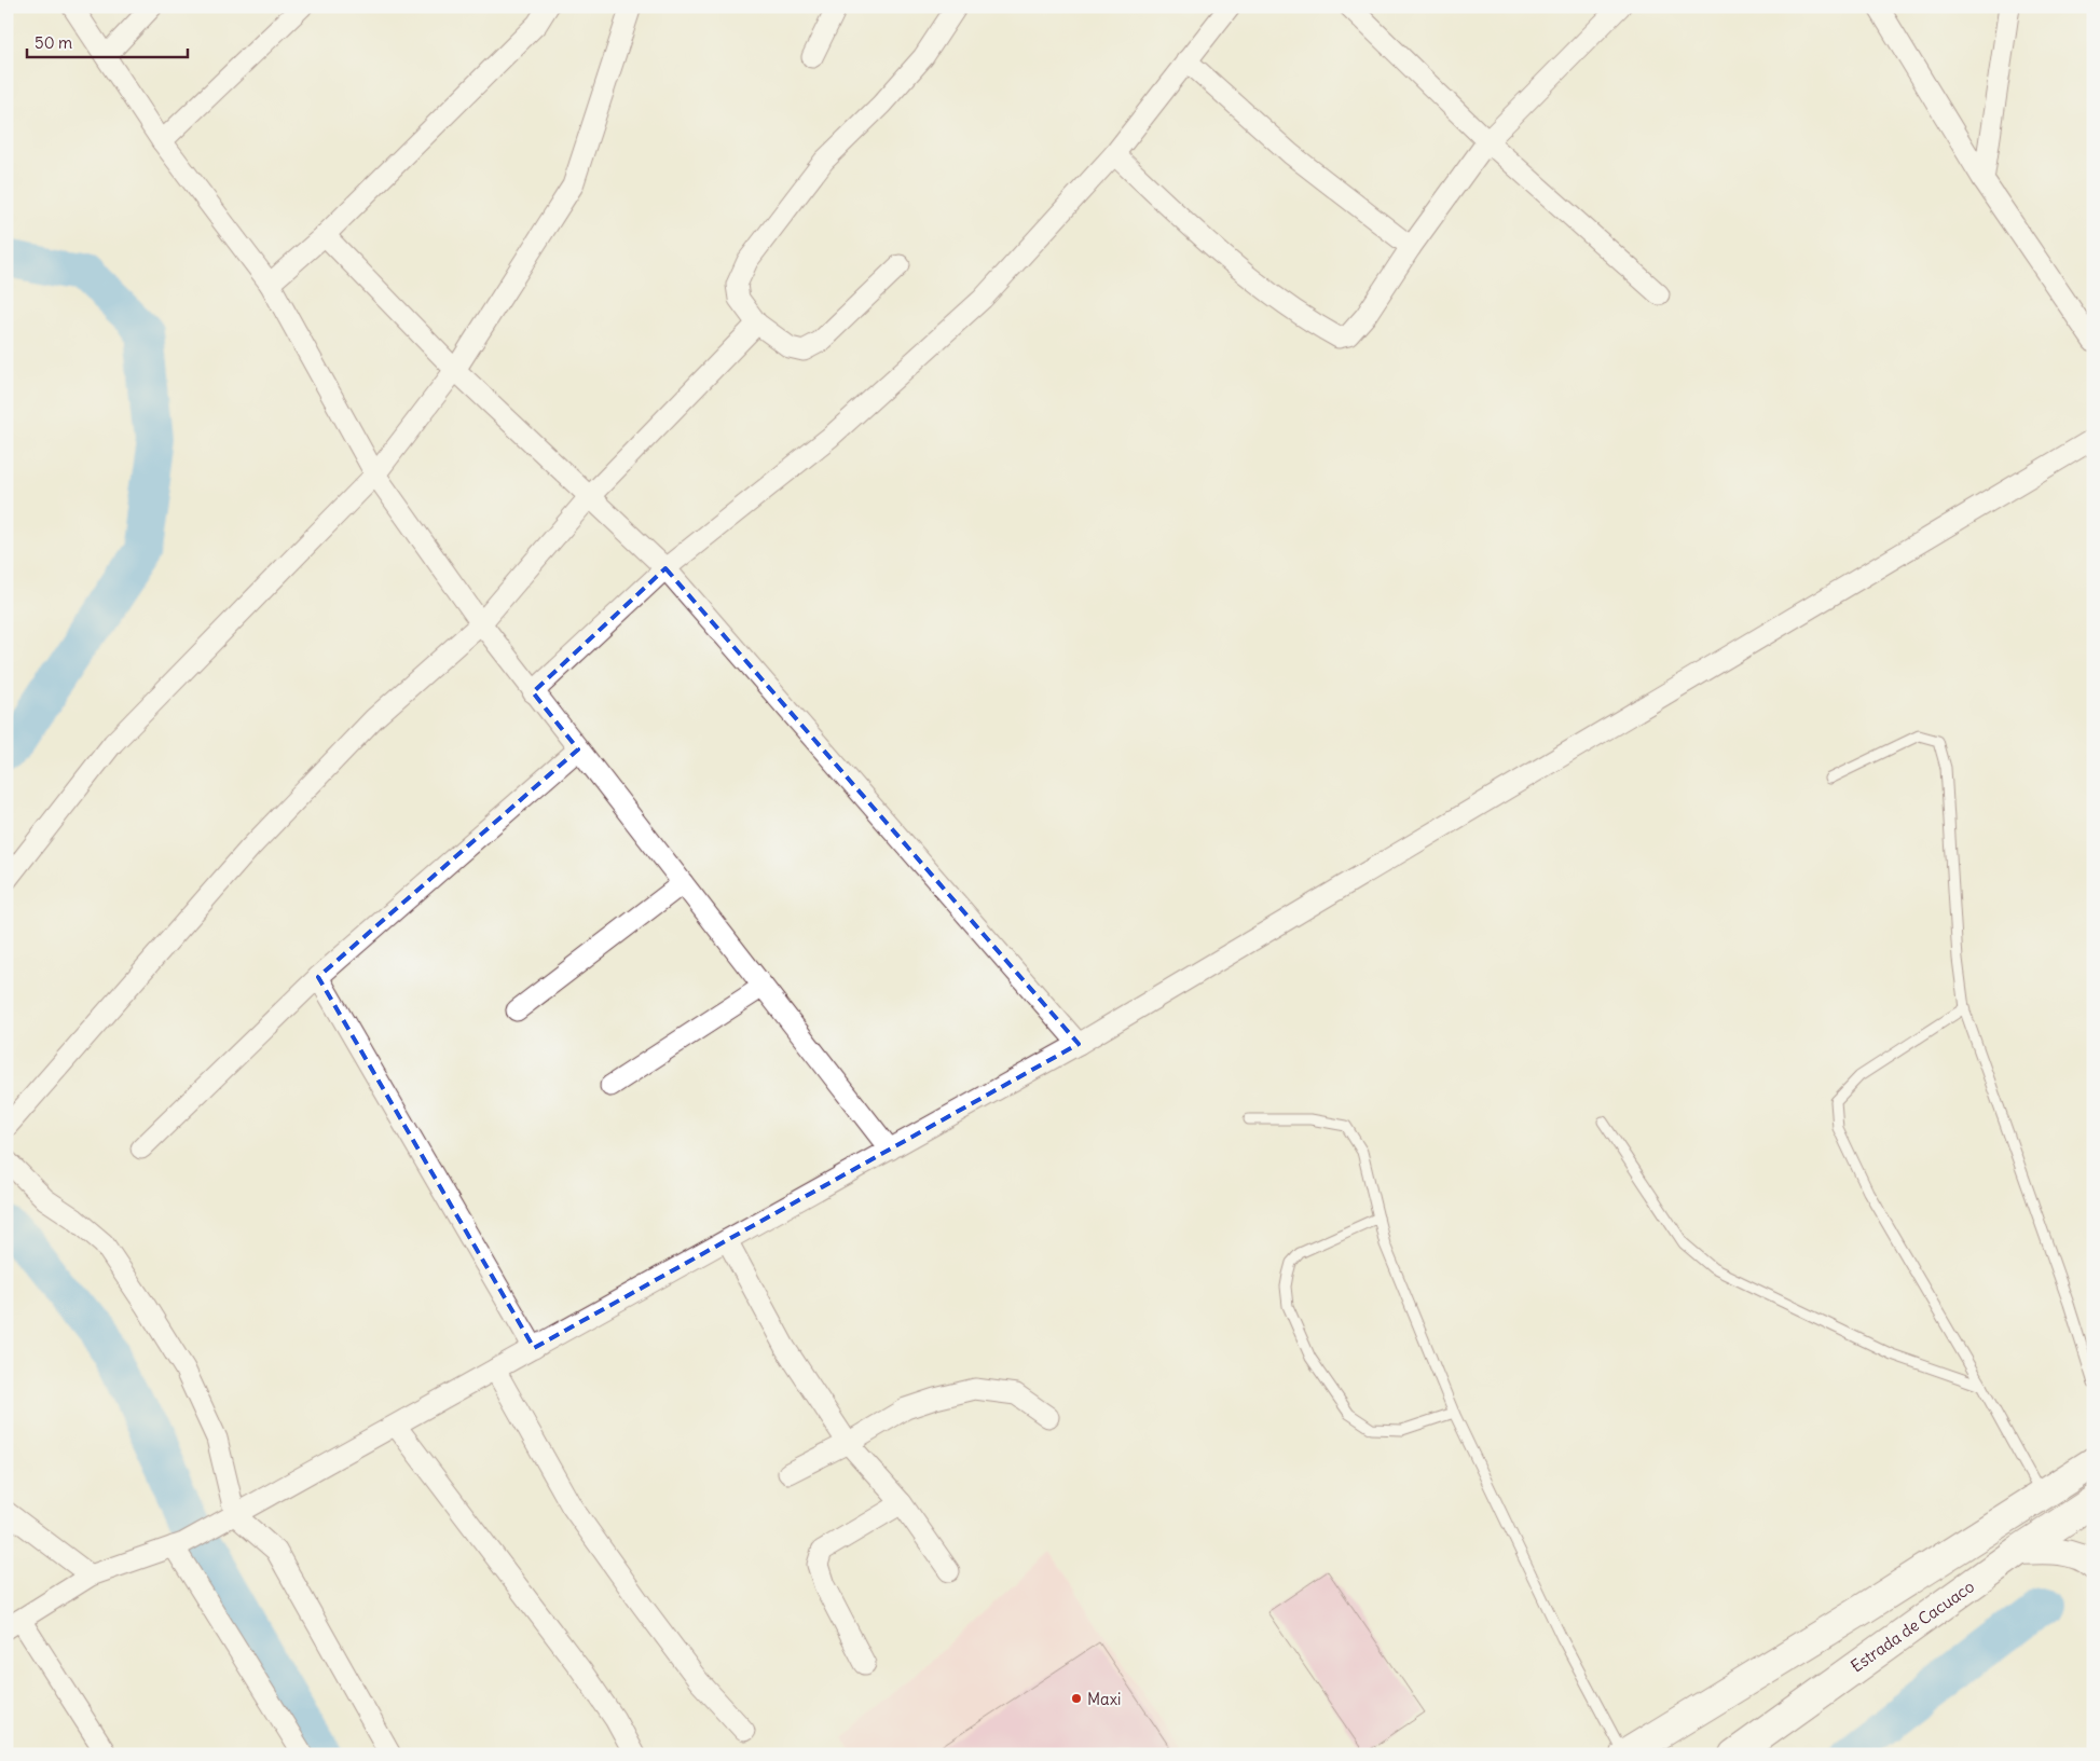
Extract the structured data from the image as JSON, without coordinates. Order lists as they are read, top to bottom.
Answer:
{
  "streets": {
    "highway": ["Estrada de Cacuaco"]
  },
  "places": ["Maxi"],
  "scale_bar": "50 m"
}
